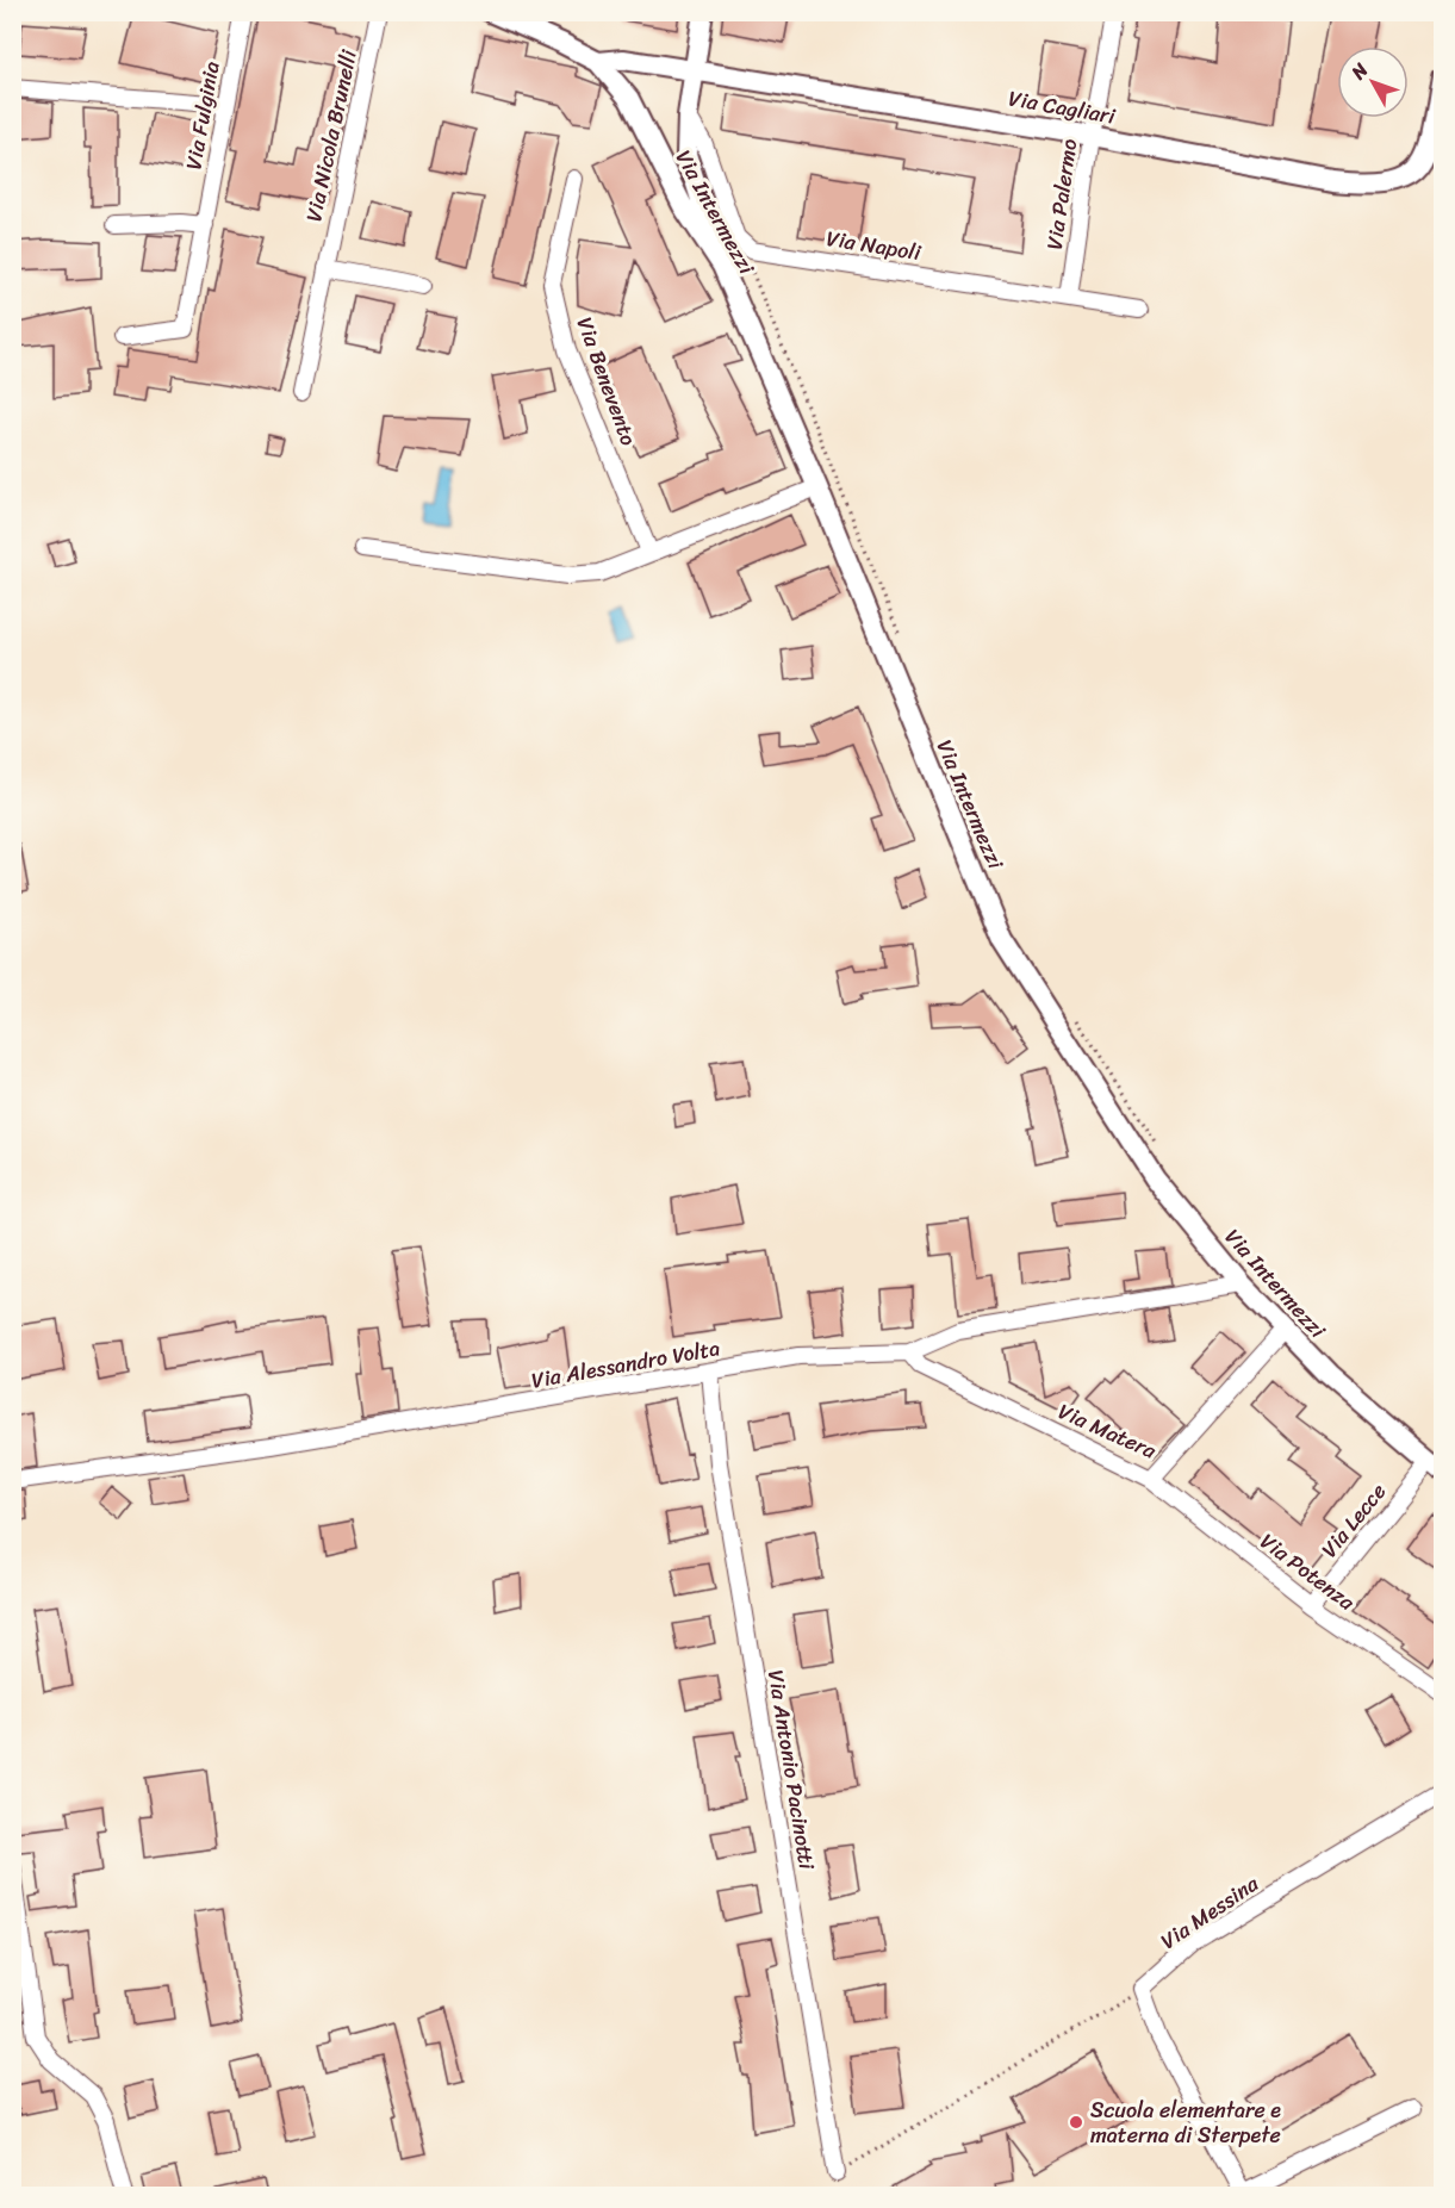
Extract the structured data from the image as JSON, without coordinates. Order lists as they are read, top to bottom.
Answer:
{
  "streets": {
    "street": [
      "Via Cagliari",
      "Via Fulginia",
      "Via Nicola Brunelli",
      "Via Palermo",
      "Via Intermezzi",
      "Via Napoli",
      "Via Benevento",
      "Via Alessandro Volta",
      "Via Matera",
      "Via Lecce",
      "Via Potenza",
      "Via Antonio Pacinotti",
      "Via Messina"
    ]
  },
  "crossings": [
    ["Via Cagliari", "Via Palermo"],
    ["Via Cagliari", "Via Intermezzi"],
    ["Via Palermo", "Via Napoli"],
    ["Via Intermezzi", "Via Alessandro Volta"],
    ["Via Intermezzi", "Via Matera"],
    ["Via Intermezzi", "Via Lecce"],
    ["Via Alessandro Volta", "Via Matera"],
    ["Via Alessandro Volta", "Via Antonio Pacinotti"],
    ["Via Matera", "Via Potenza"],
    ["Via Lecce", "Via Potenza"]
  ],
  "places": ["Scuola elementare e materna di Sterpete"],
  "north": "top left"
}
